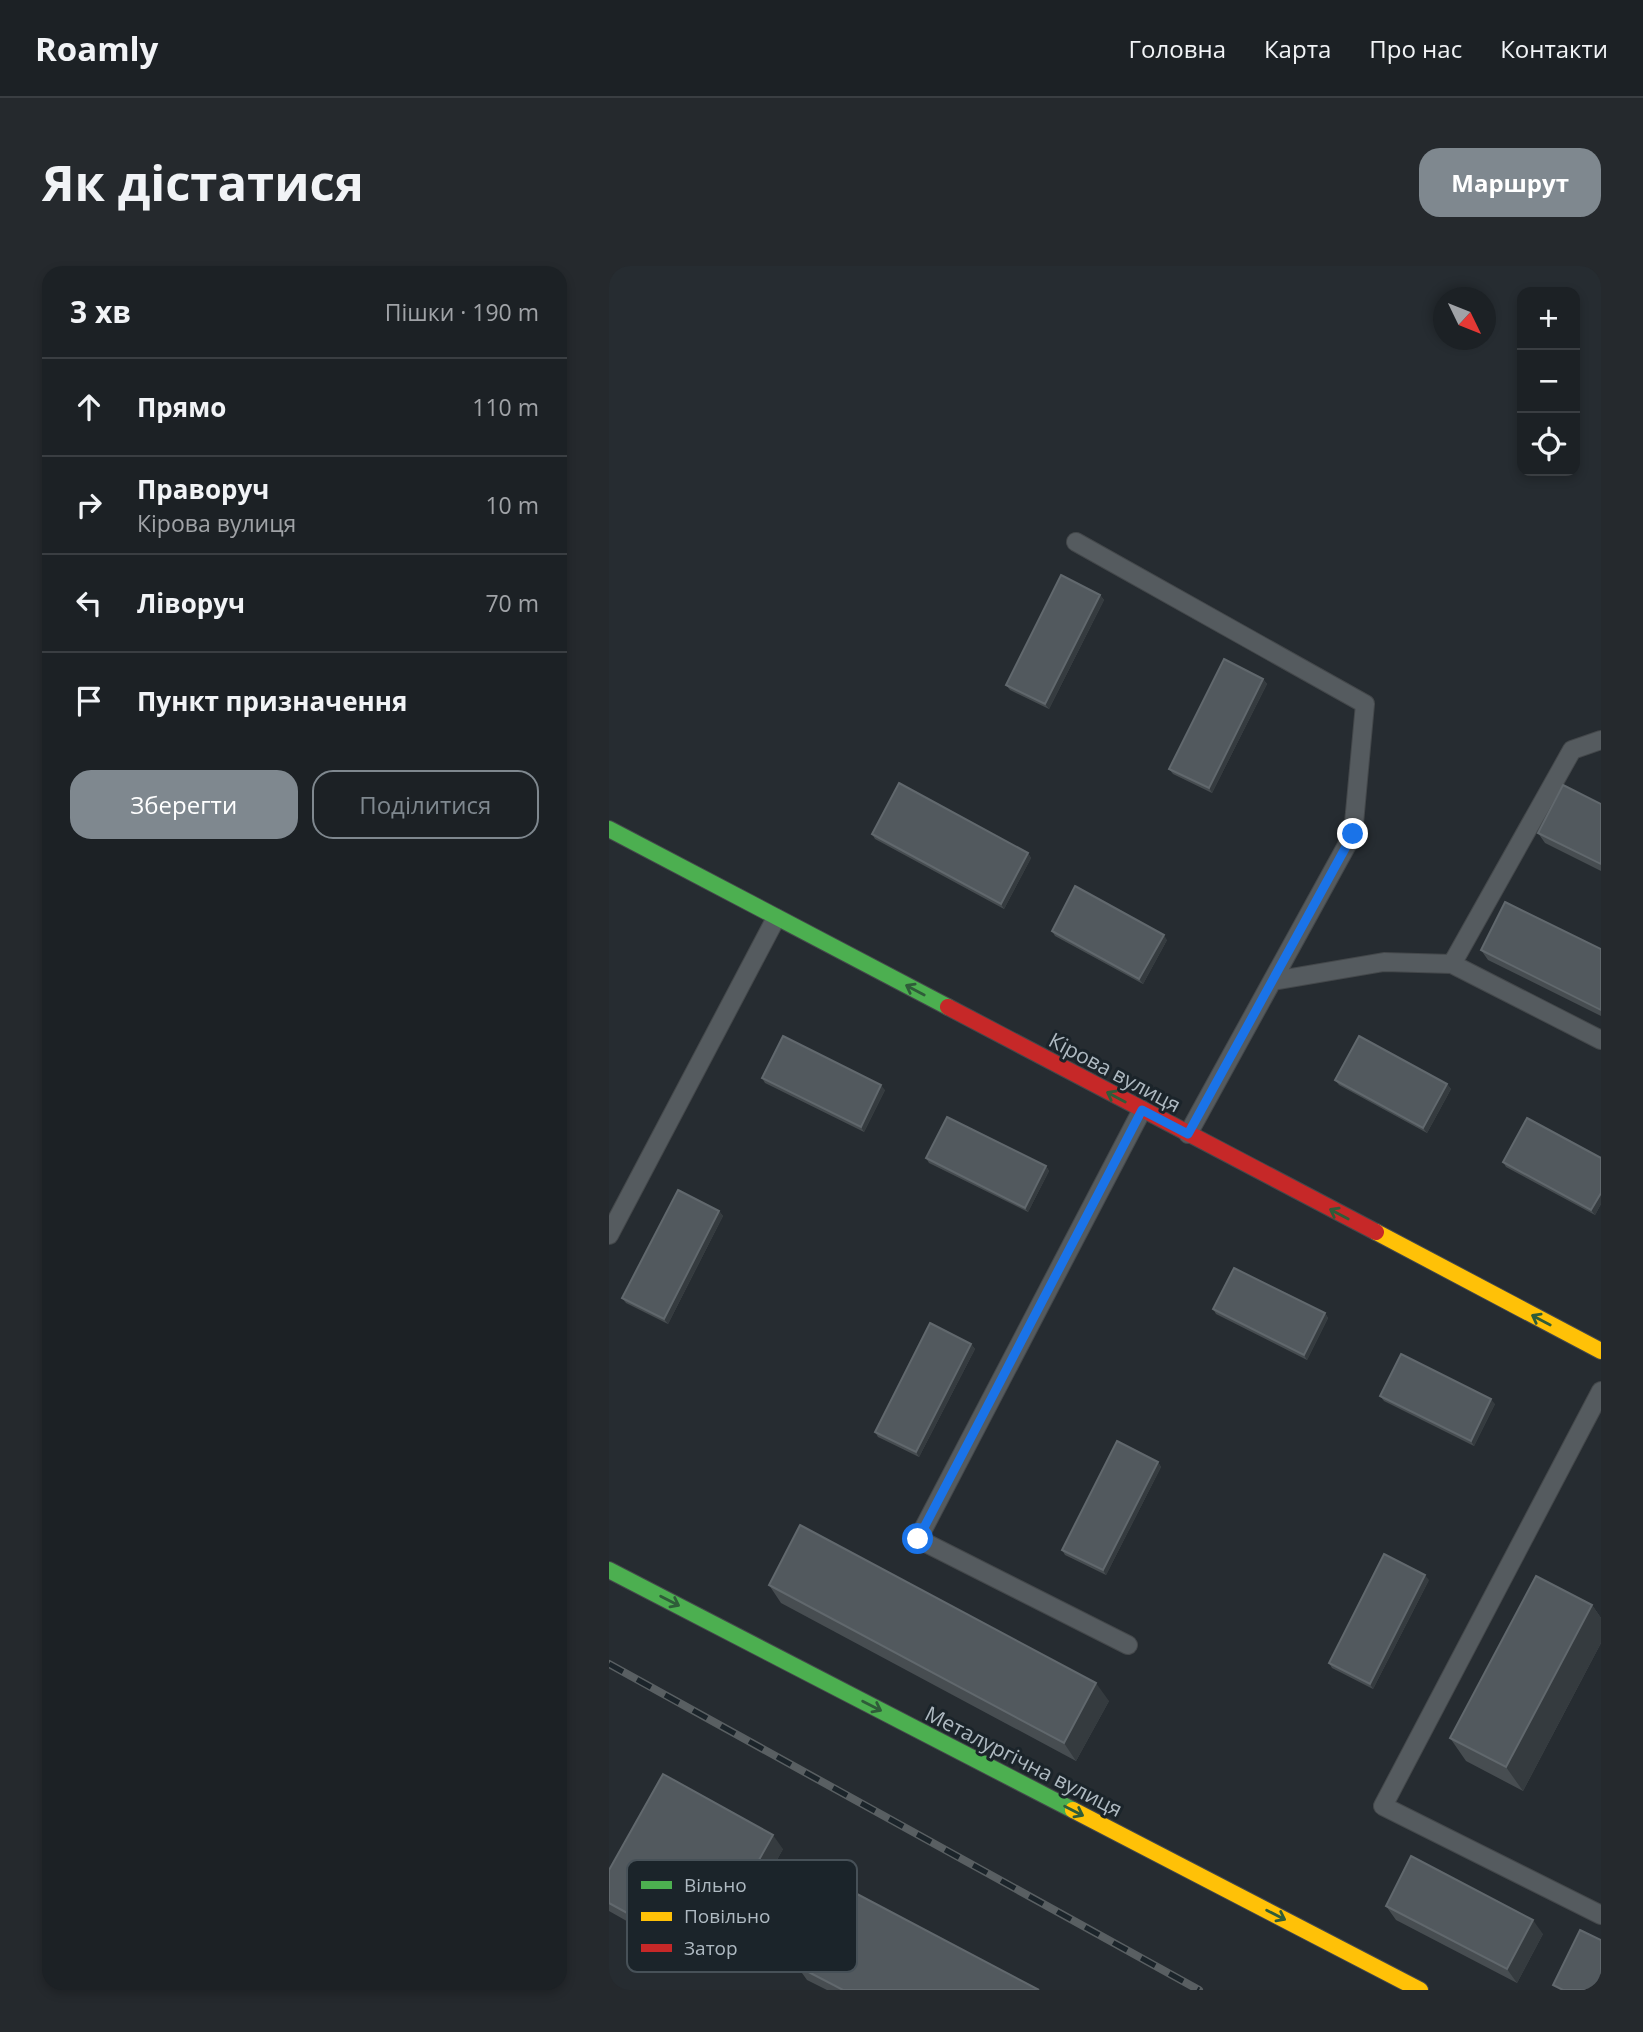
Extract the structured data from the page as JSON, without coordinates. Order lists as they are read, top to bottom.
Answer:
{
  "streets": {
    "street": ["Кірова вулиця", "Металургічна вулиця"]
  },
  "one_way": ["Кірова вулиця", "Металургічна вулиця"],
  "legend": ["Вільно", "Повільно", "Затор"],
  "north": "bottom right",
  "page": {
    "header": "Roamly",
    "nav": [
      "Головна",
      "Карта",
      "Про нас",
      "Контакти"
    ],
    "buttons": [
      "Маршрут",
      ["Зберегти", "Поділитися"]
    ],
    "title": "Як дістатися",
    "heading": ["3 хв", "Пішки · 190 m"],
    "map_buttons": ["+", "−"],
    "list": [
      ["Прямо", "110 m"],
      ["Праворуч", "Кірова вулиця", "10 m"],
      ["Ліворуч", "70 m"],
      "Пункт призначення"
    ]
  }
}
